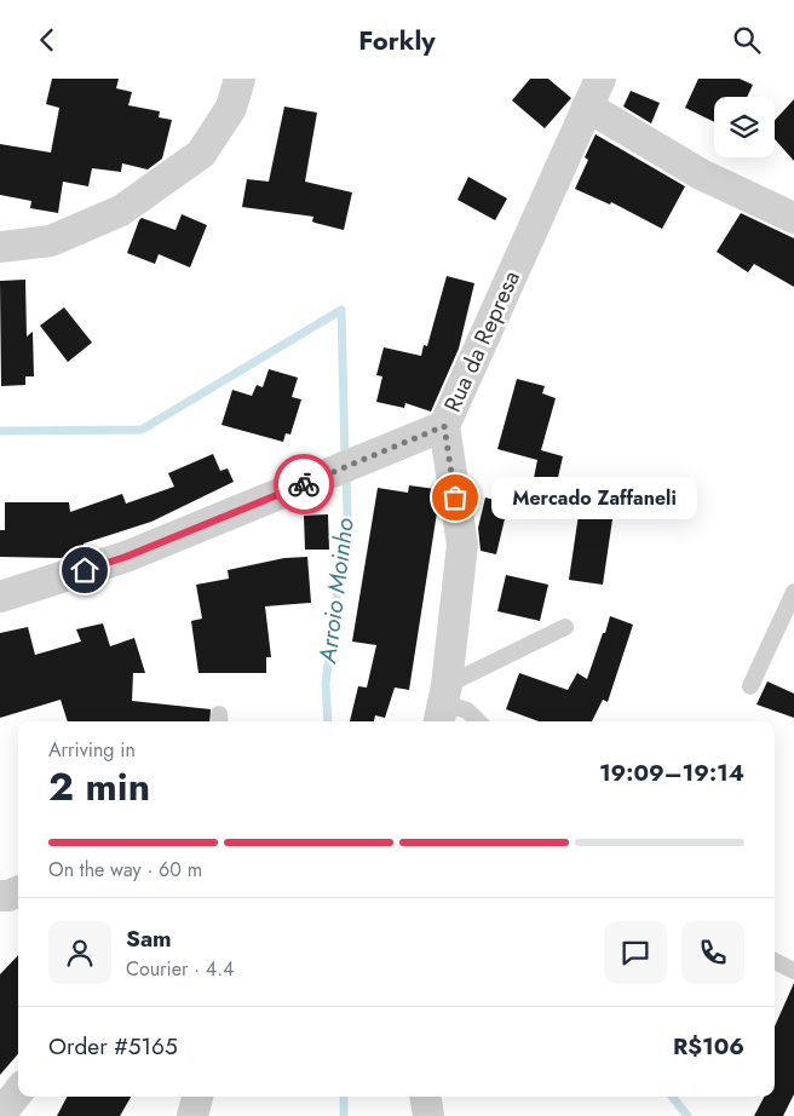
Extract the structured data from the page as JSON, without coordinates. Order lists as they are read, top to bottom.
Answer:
{
  "streets": {
    "street": ["Rua da Represa"]
  },
  "water": ["Arroio Moinho"],
  "places": ["Mercado Zaffaneli"],
  "page": {
    "header": "Forkly",
    "bubble": "Mercado Zaffaneli",
    "heading": ["2 min", "Arriving in", "19:09–19:14"],
    "panel": [
      "Sam",
      "Courier · 4.4",
      "Order #5165",
      "R$106"
    ],
    "bar": "On the way · 60 m"
  }
}
